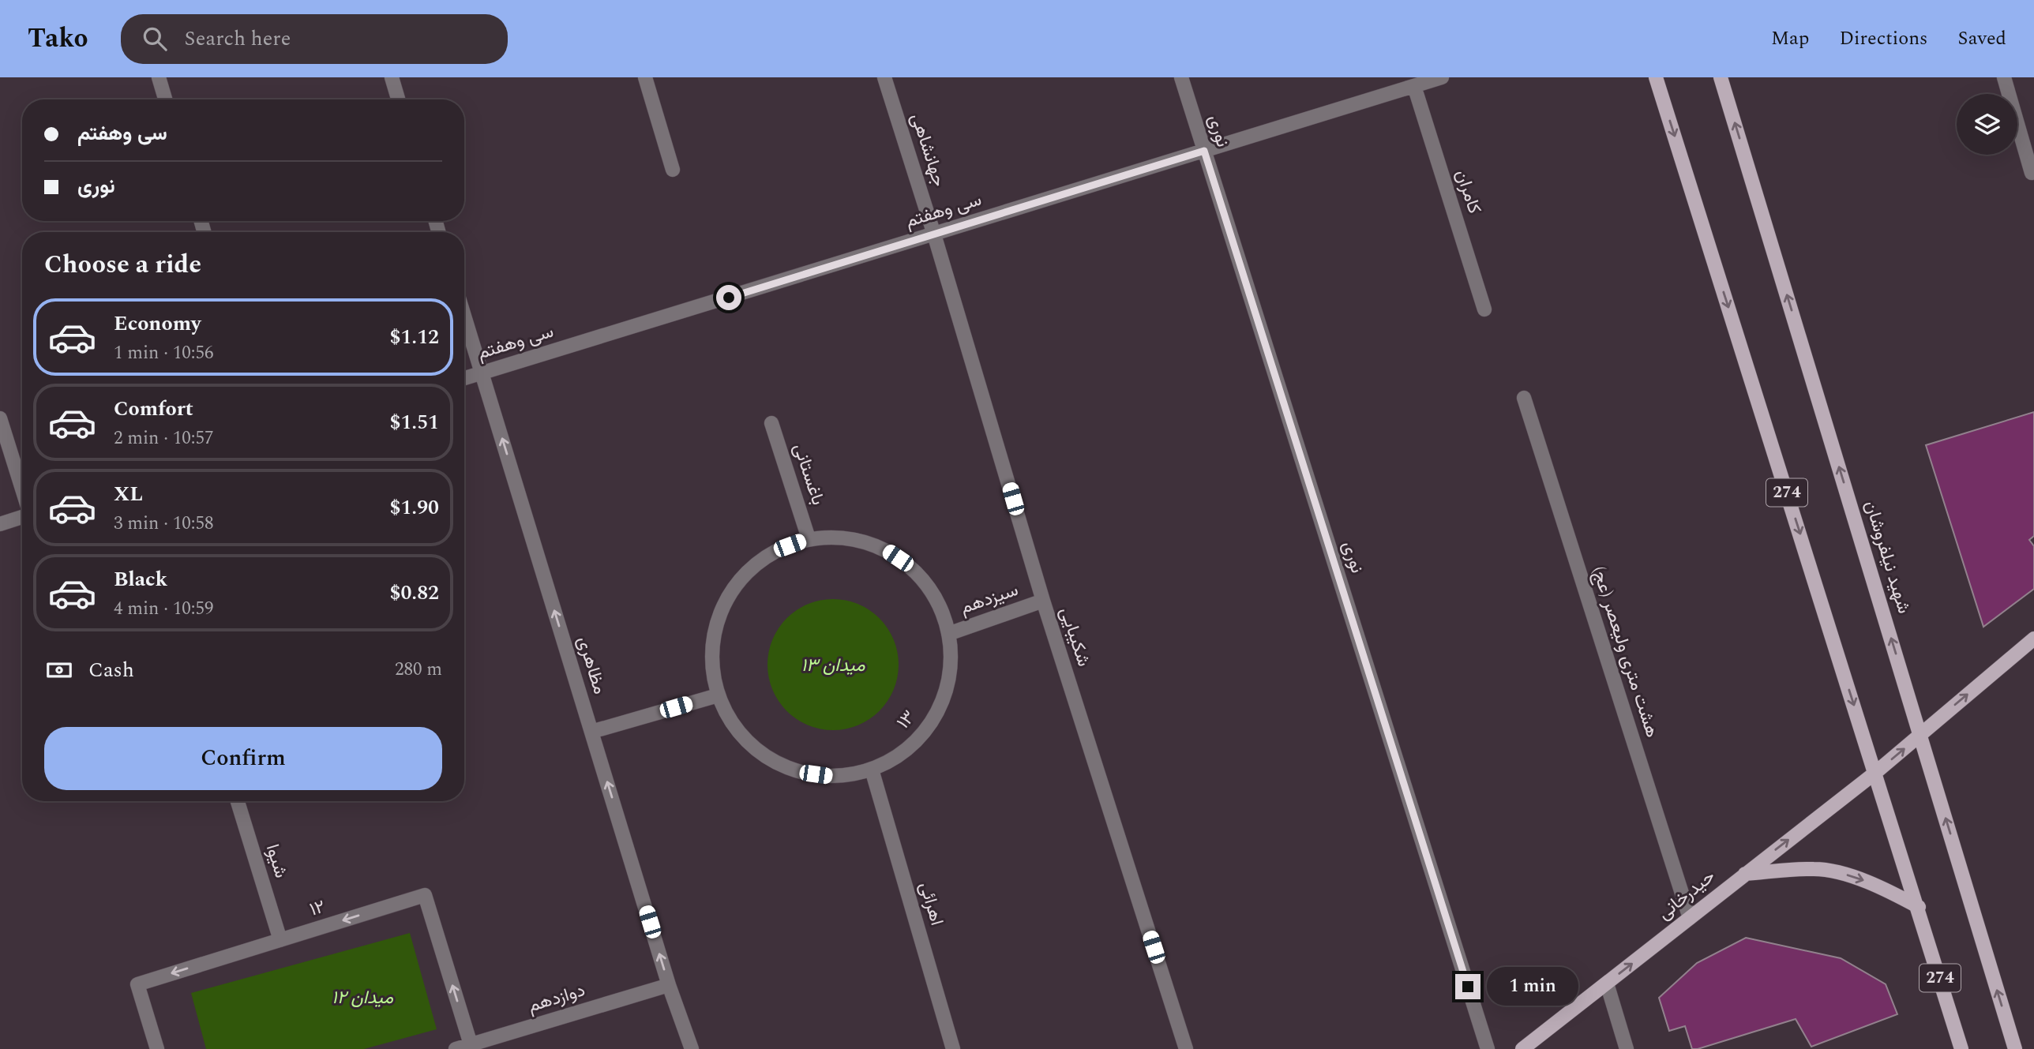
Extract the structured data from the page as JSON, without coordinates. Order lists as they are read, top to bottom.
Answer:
{
  "streets": {
    "main road": ["274", "شهید نیلفروشان", "حیدرخانی"],
    "street": [
      "نوری",
      "جهانشاهی",
      "کامران",
      "سی وهفتم",
      "باغستانی",
      "سیزدهم",
      "شکیبایی",
      "هشت متری ولیعصر (عج)",
      "مظاهری",
      "۱۳",
      "شیوا",
      "اهرائی",
      "۱۲",
      "دوازدهم"
    ]
  },
  "crossings": [
    ["نوری", "سی وهفتم"],
    ["جهانشاهی", "سی وهفتم"],
    ["جهانشاهی", "شکیبایی"],
    ["کامران", "سی وهفتم"],
    ["سی وهفتم", "شکیبایی"],
    ["سی وهفتم", "مظاهری"],
    ["باغستانی", "۱۳"],
    ["274", "حیدرخانی"],
    ["شهید نیلفروشان", "حیدرخانی"],
    ["سیزدهم", "شکیبایی"],
    ["سیزدهم", "۱۳"],
    ["هشت متری ولیعصر (عج)", "حیدرخانی"],
    ["مظاهری", "دوازدهم"],
    ["۱۳", "اهرائی"],
    ["شیوا", "۱۲"],
    ["۱۲", "دوازدهم"]
  ],
  "one_way": ["مظاهری", "حیدرخانی"],
  "parks": ["میدان ۱۳", "میدان ۱۲"],
  "page": {
    "header": "Tako",
    "search": "Search here",
    "nav": ["Map", "Directions", "Saved"],
    "banner": ["سی وهفتم", "نوری"],
    "heading": "Choose a ride",
    "list": [
      {
        "name": "Economy",
        "note": "1 min · 10:56",
        "value": "$1.12"
      },
      {
        "name": "Comfort",
        "note": "2 min · 10:57",
        "value": "$1.51"
      },
      {
        "name": "XL",
        "note": "3 min · 10:58",
        "value": "$1.90"
      },
      {
        "name": "Black",
        "note": "4 min · 10:59",
        "value": "$0.82"
      }
    ],
    "pay": ["Cash", "280 m"],
    "buttons": "Confirm",
    "bubble": "1 min"
  }
}
